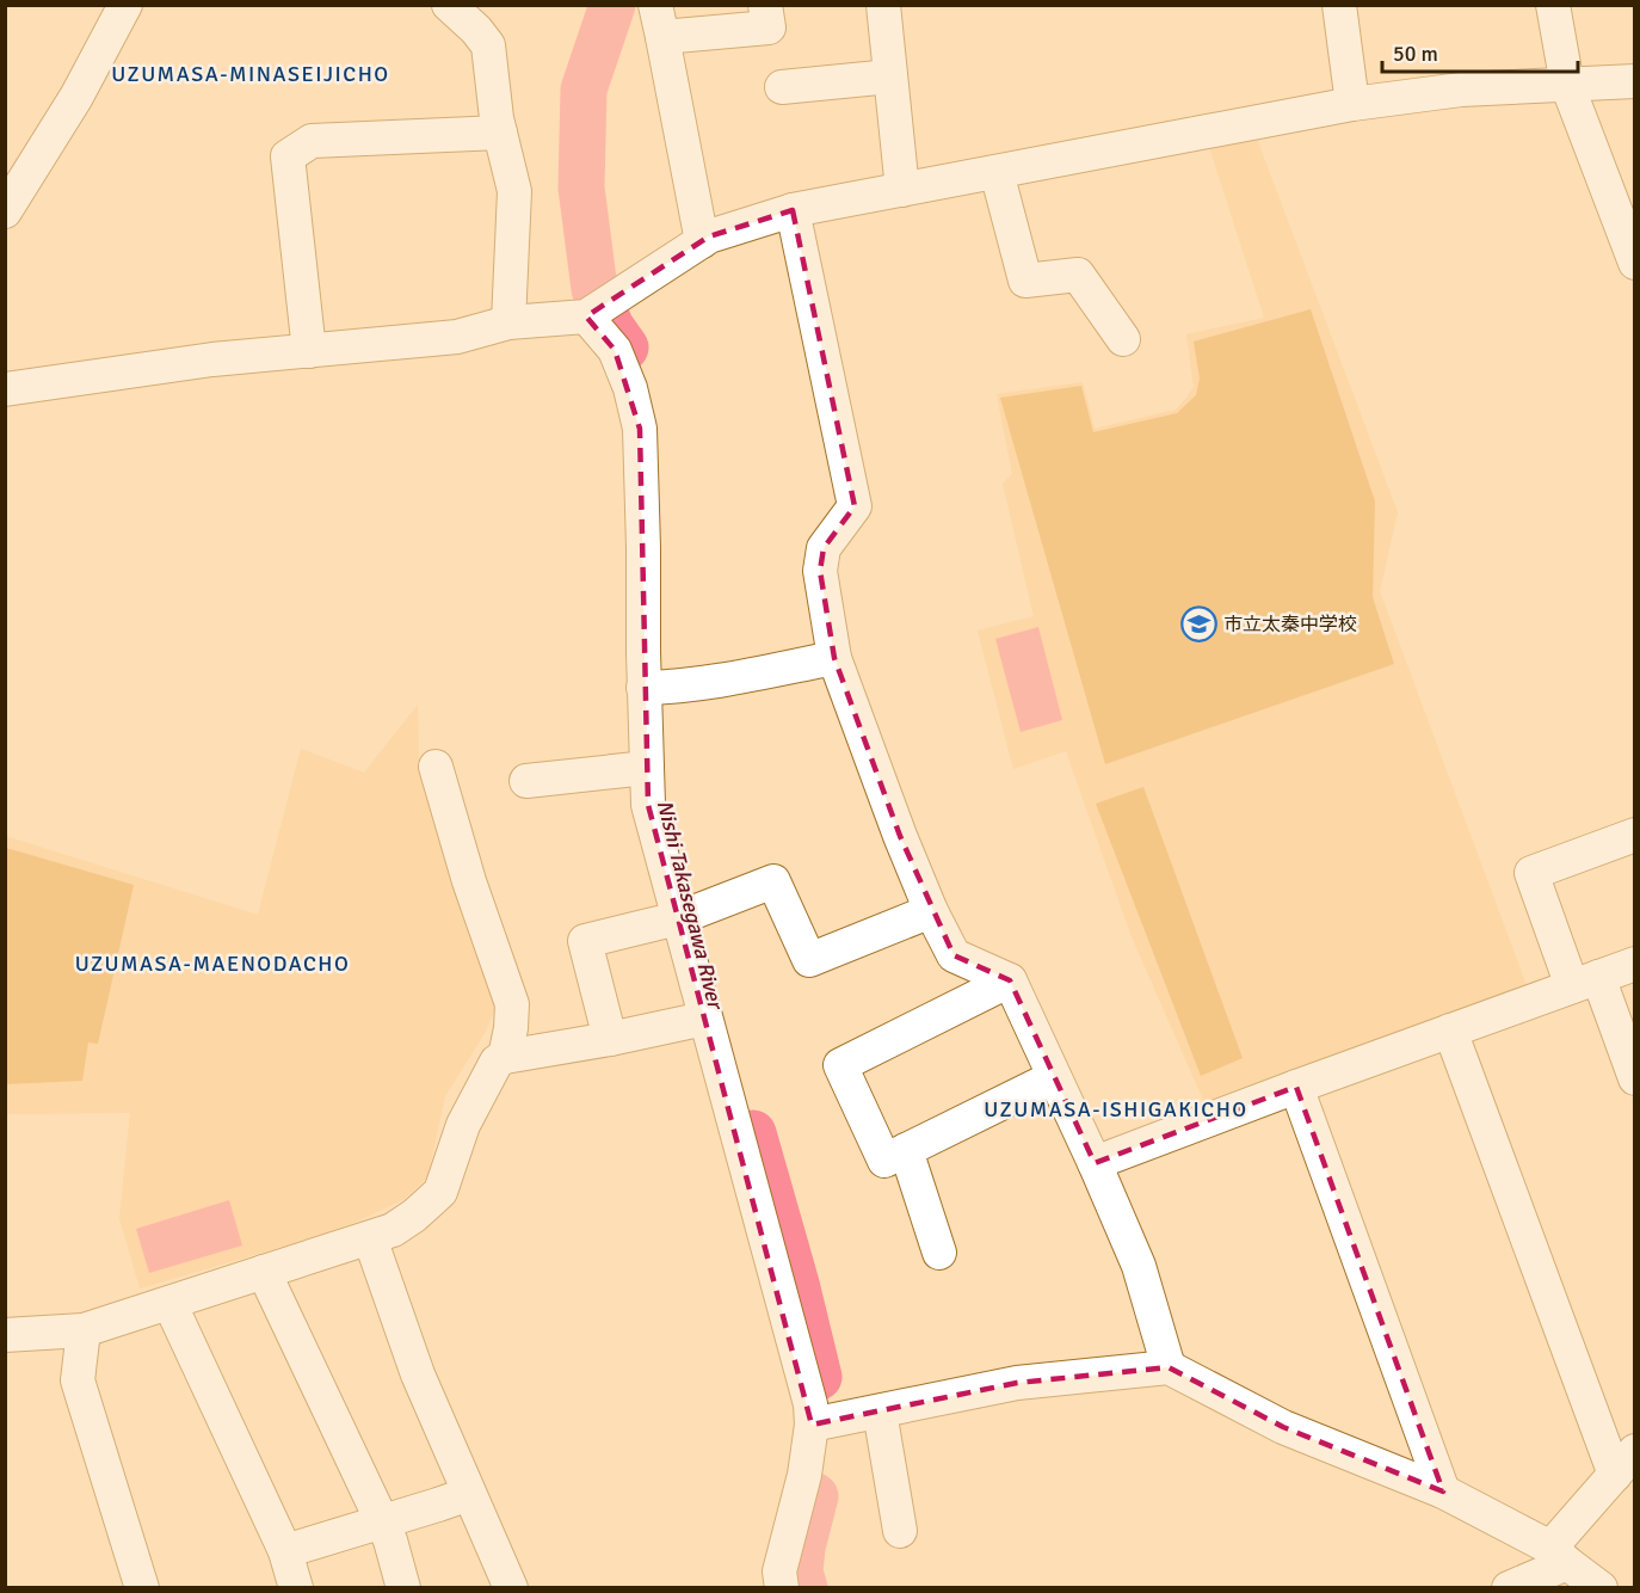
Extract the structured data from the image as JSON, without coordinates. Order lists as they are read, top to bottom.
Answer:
{
  "districts": ["UZUMASA-MINASEIJICHO", "UZUMASA-MAENODACHO", "UZUMASA-ISHIGAKICHO"],
  "water": ["Nishi Takasegawa River"],
  "places": {
    "school or university": ["市立太秦中学校"]
  },
  "scale_bar": "50 m"
}
